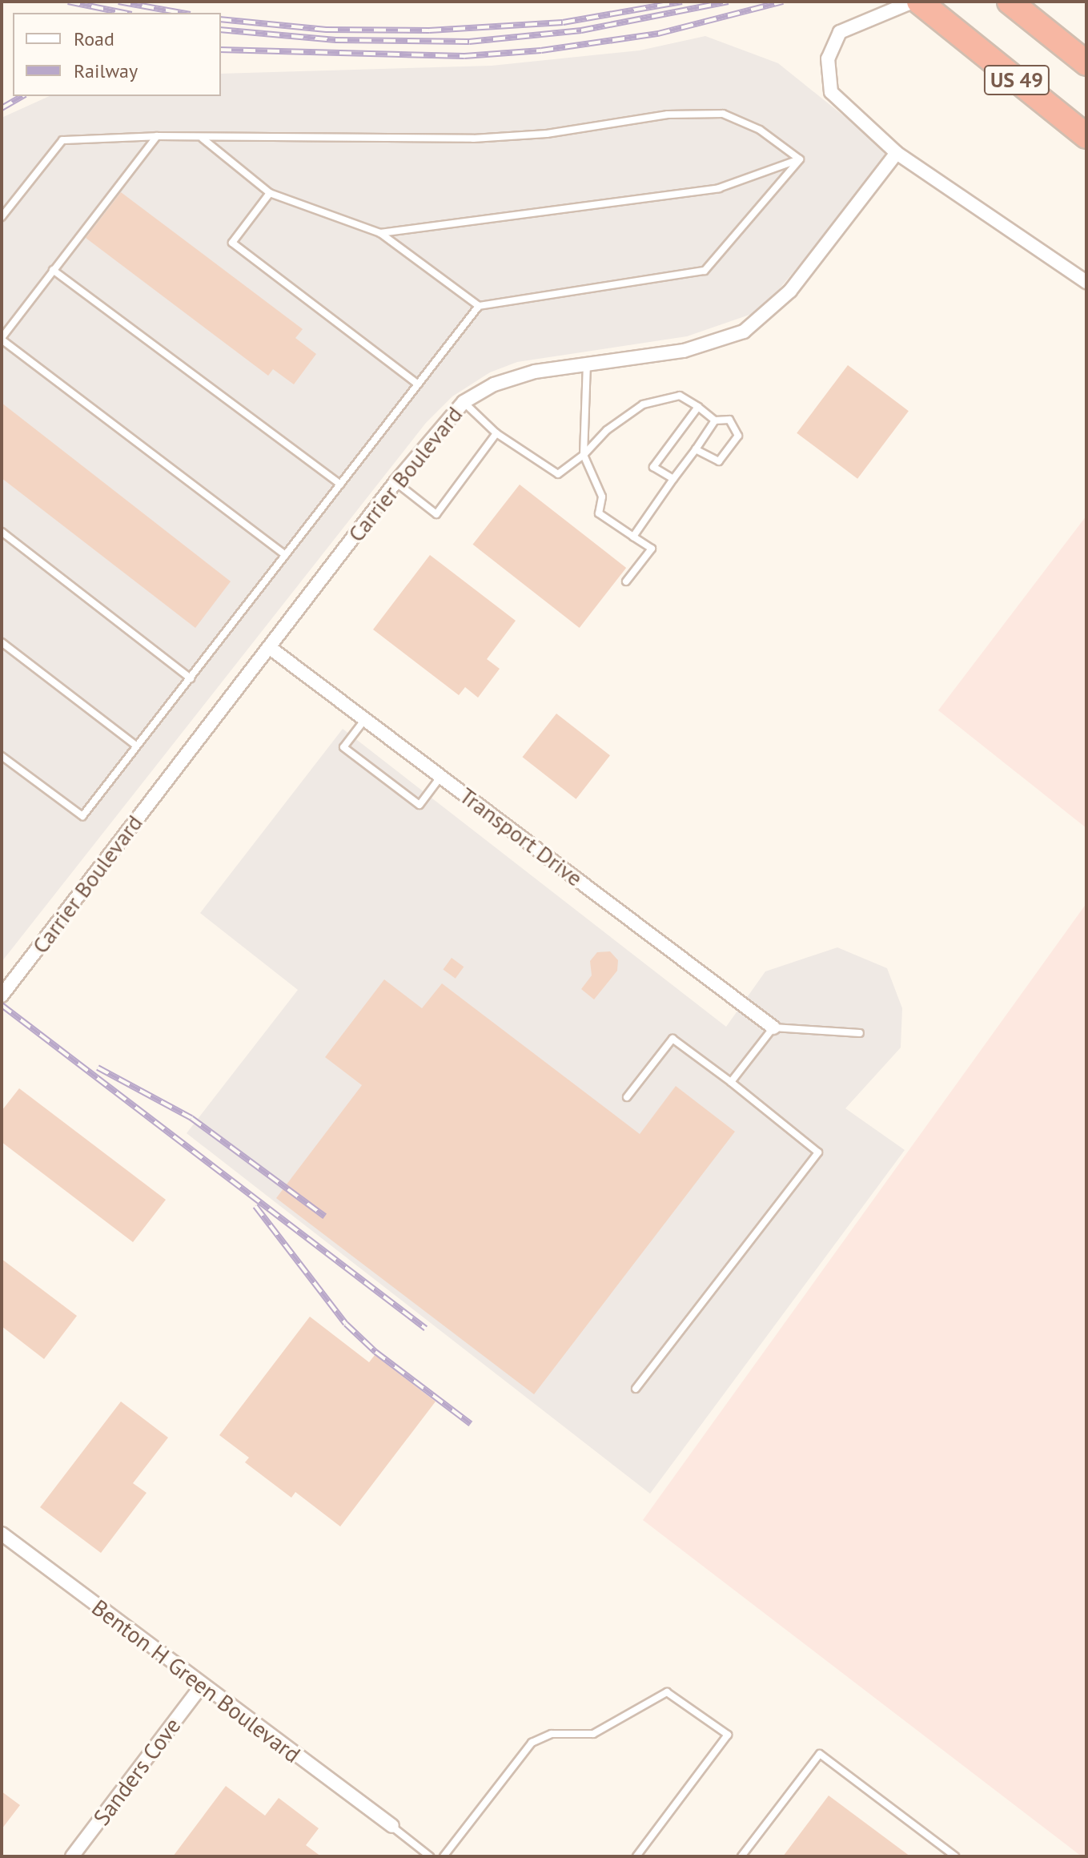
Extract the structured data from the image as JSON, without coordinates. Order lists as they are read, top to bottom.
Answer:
{
  "streets": {
    "highway": ["US 49"],
    "street": [
      "Carrier Boulevard",
      "Transport Drive",
      "Benton H Green Boulevard",
      "Sanders Cove"
    ]
  },
  "crossings": [
    ["Carrier Boulevard", "Transport Drive"],
    ["Benton H Green Boulevard", "Sanders Cove"]
  ],
  "legend": ["Road", "Railway"]
}
